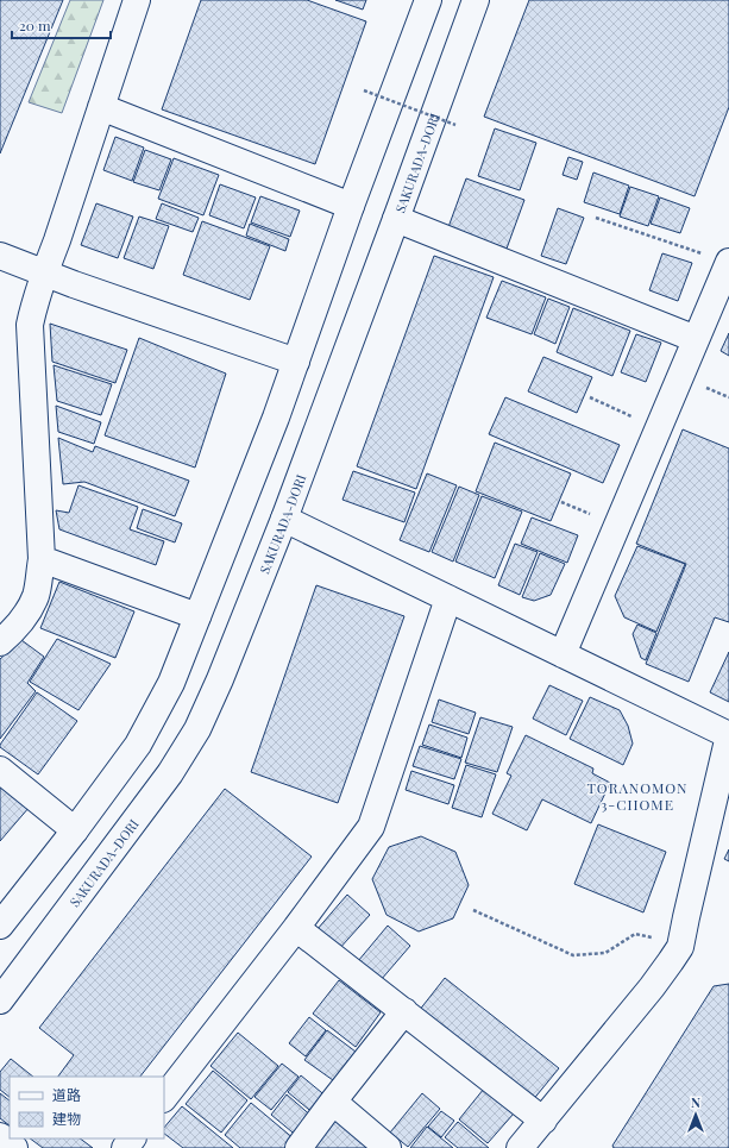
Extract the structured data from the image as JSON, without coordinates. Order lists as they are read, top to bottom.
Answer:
{
  "streets": {
    "main road": ["SAKURADA-DORI"]
  },
  "districts": ["TORANOMON 3-CHOME"],
  "legend": ["道路", "建物"],
  "scale_bar": "20 m",
  "north": "top"
}
